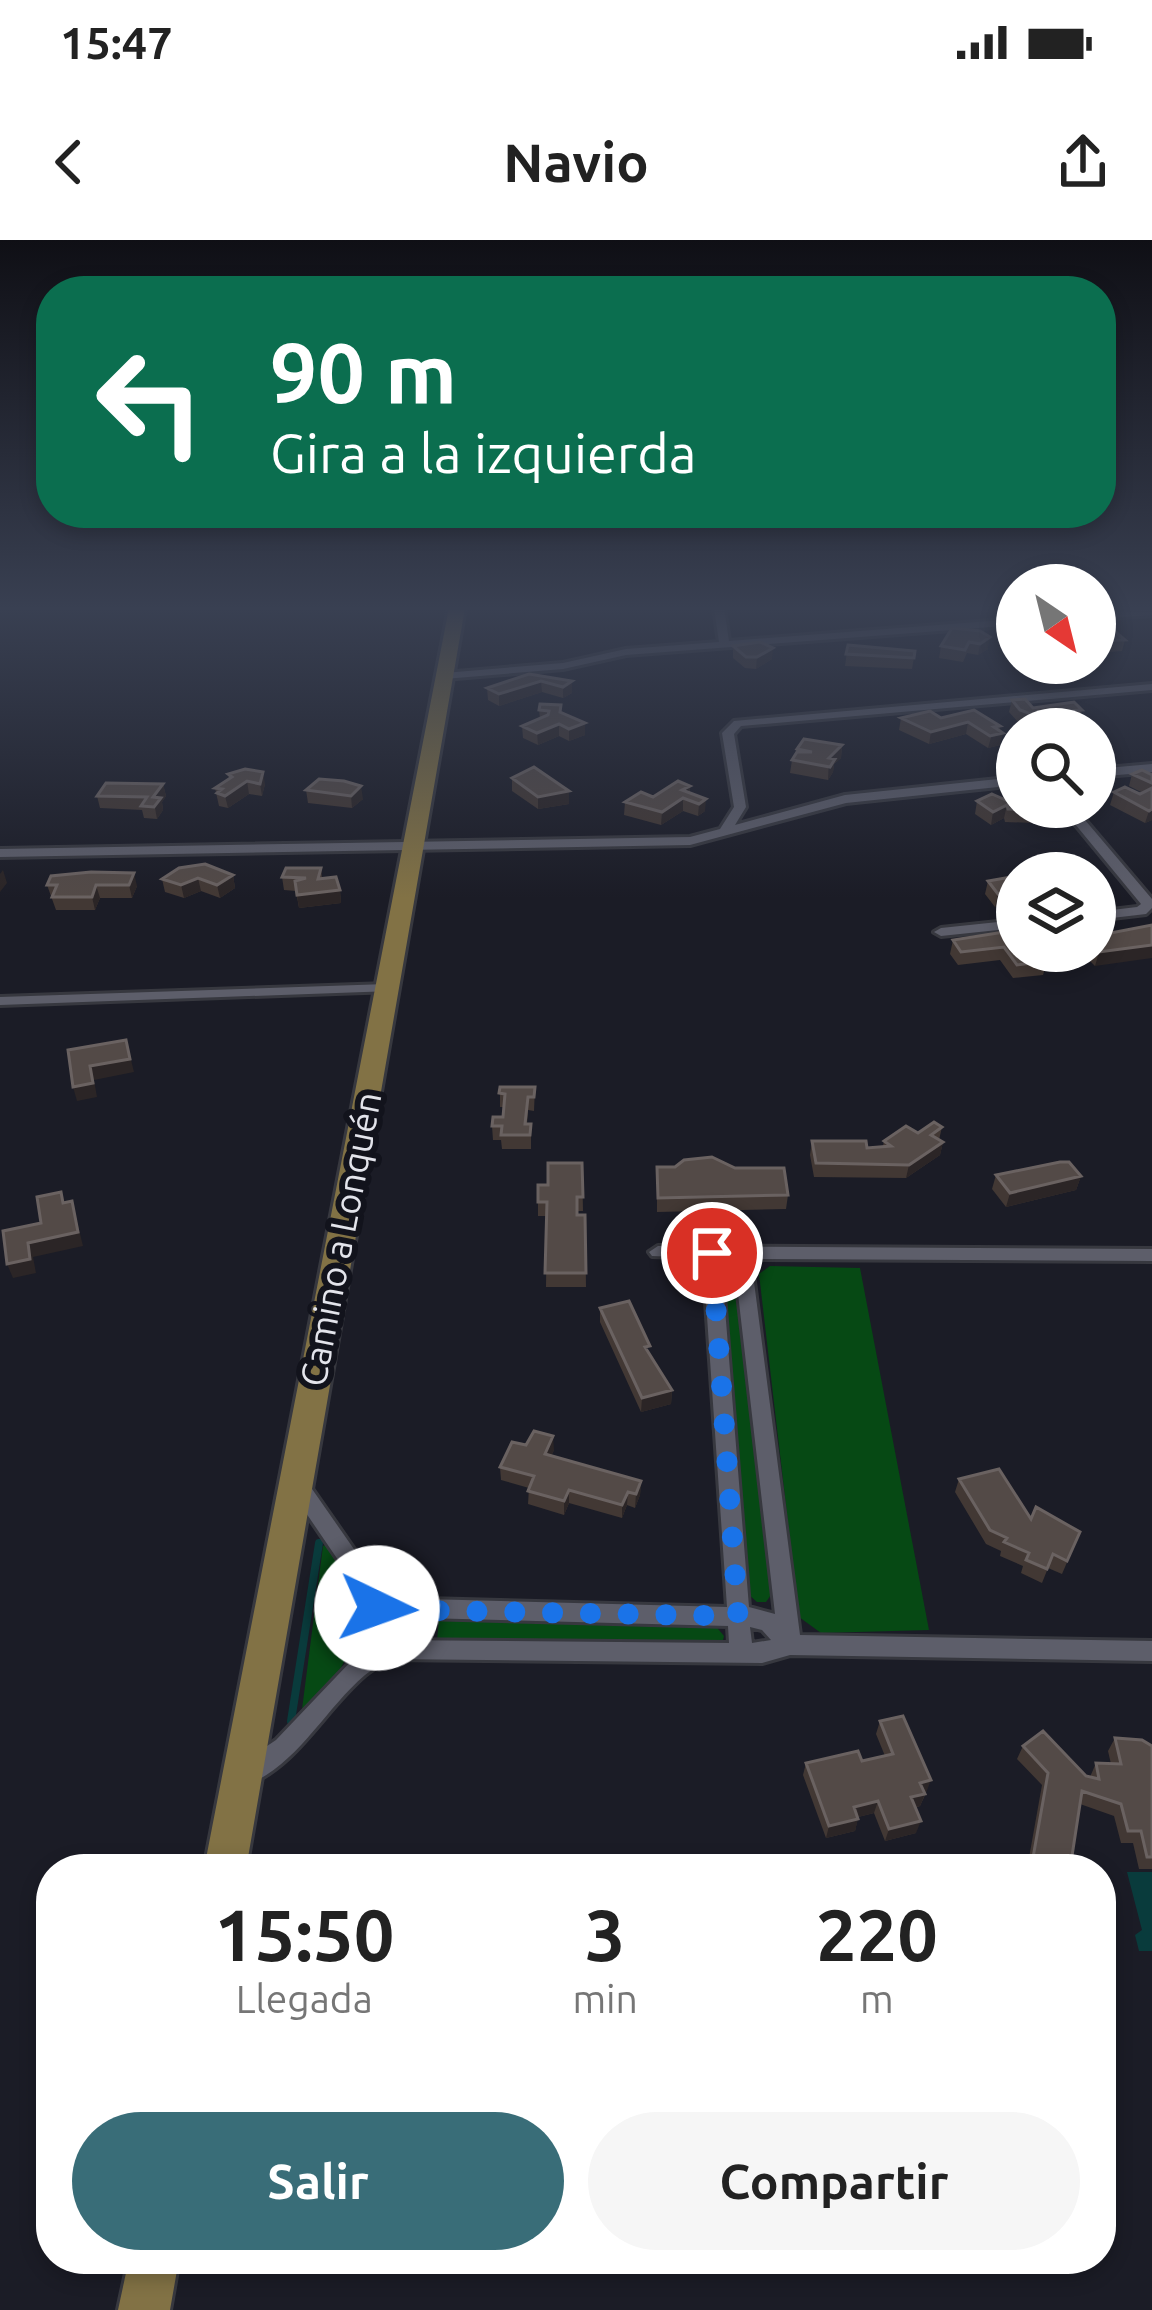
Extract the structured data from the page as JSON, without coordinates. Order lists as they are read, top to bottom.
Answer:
{
  "streets": {
    "main road": ["Camino a Lonquén"]
  },
  "north": "bottom right",
  "page": {
    "status": "15:47",
    "header": "Navio",
    "turn": ["90 m", "Gira a la izquierda"],
    "eta": [
      "15:50",
      "Llegada",
      "3",
      "min",
      "220",
      "m"
    ],
    "buttons": ["Salir", "Compartir"]
  }
}
